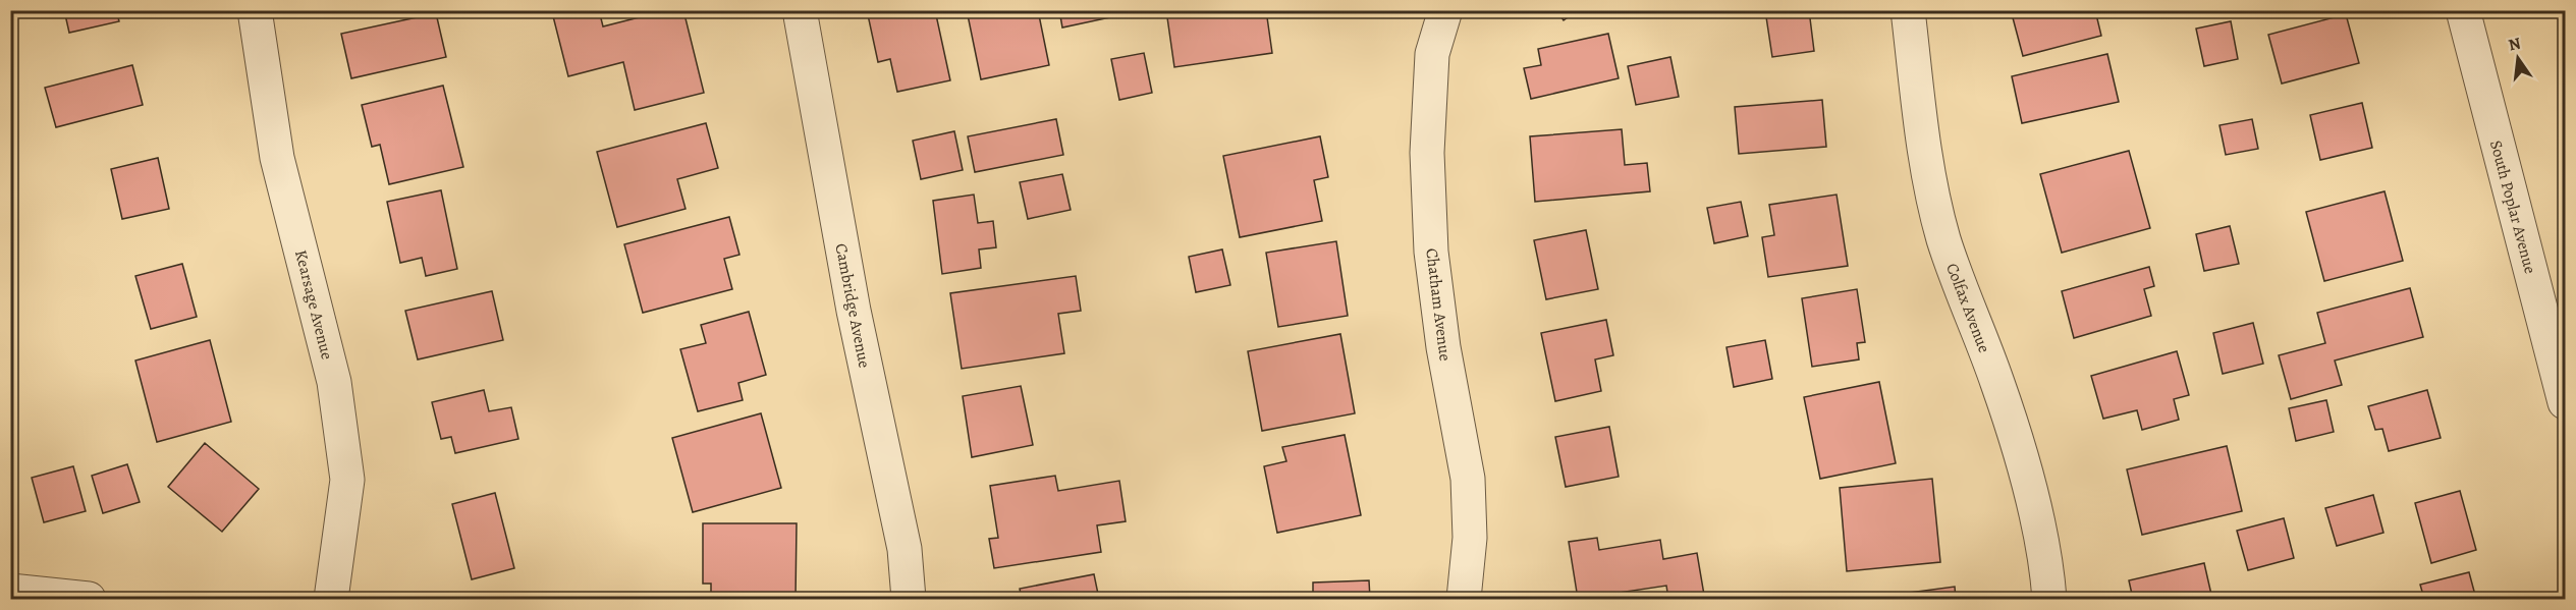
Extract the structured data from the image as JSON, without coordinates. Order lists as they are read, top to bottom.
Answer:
{
  "streets": {
    "street": [
      "South Poplar Avenue",
      "Kearsage Avenue",
      "Chatham Avenue",
      "Cambridge Avenue",
      "Colfax Avenue"
    ]
  },
  "north": "top"
}
